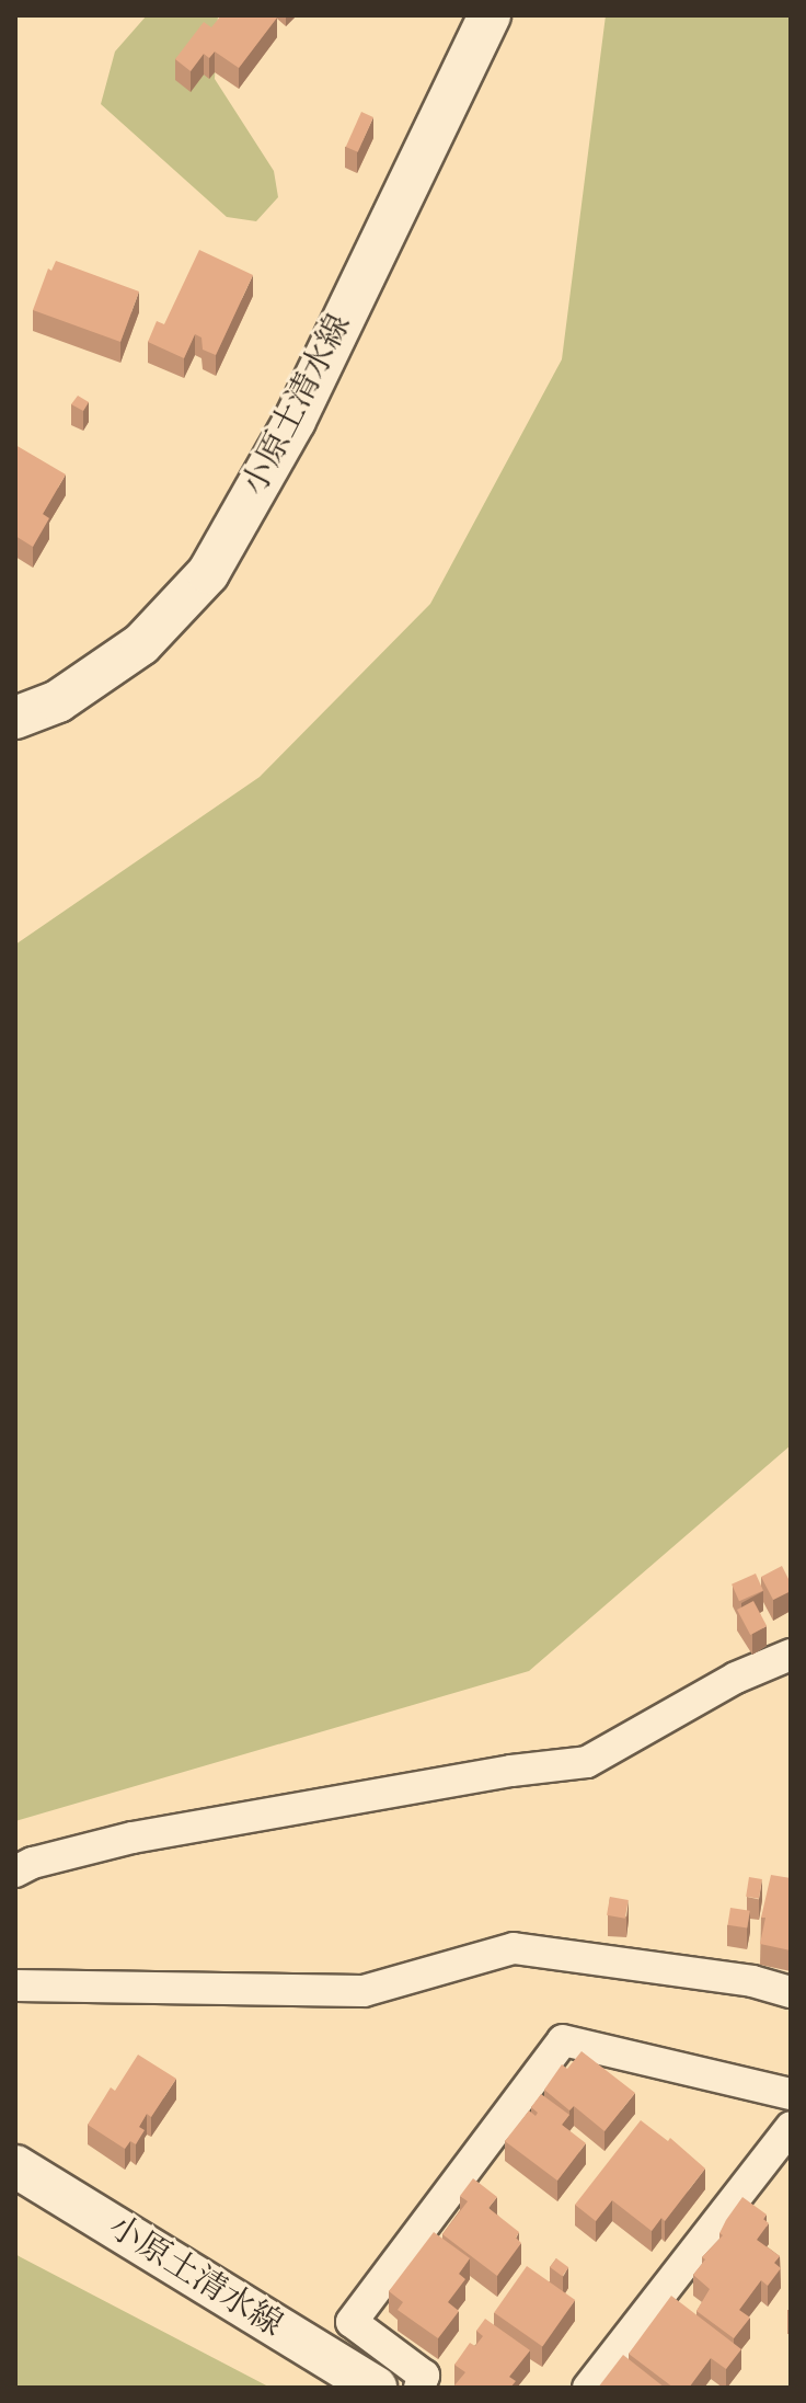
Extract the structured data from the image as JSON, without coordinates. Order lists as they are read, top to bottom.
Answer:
{
  "streets": {
    "main road": ["小原土清水線"]
  }
}
